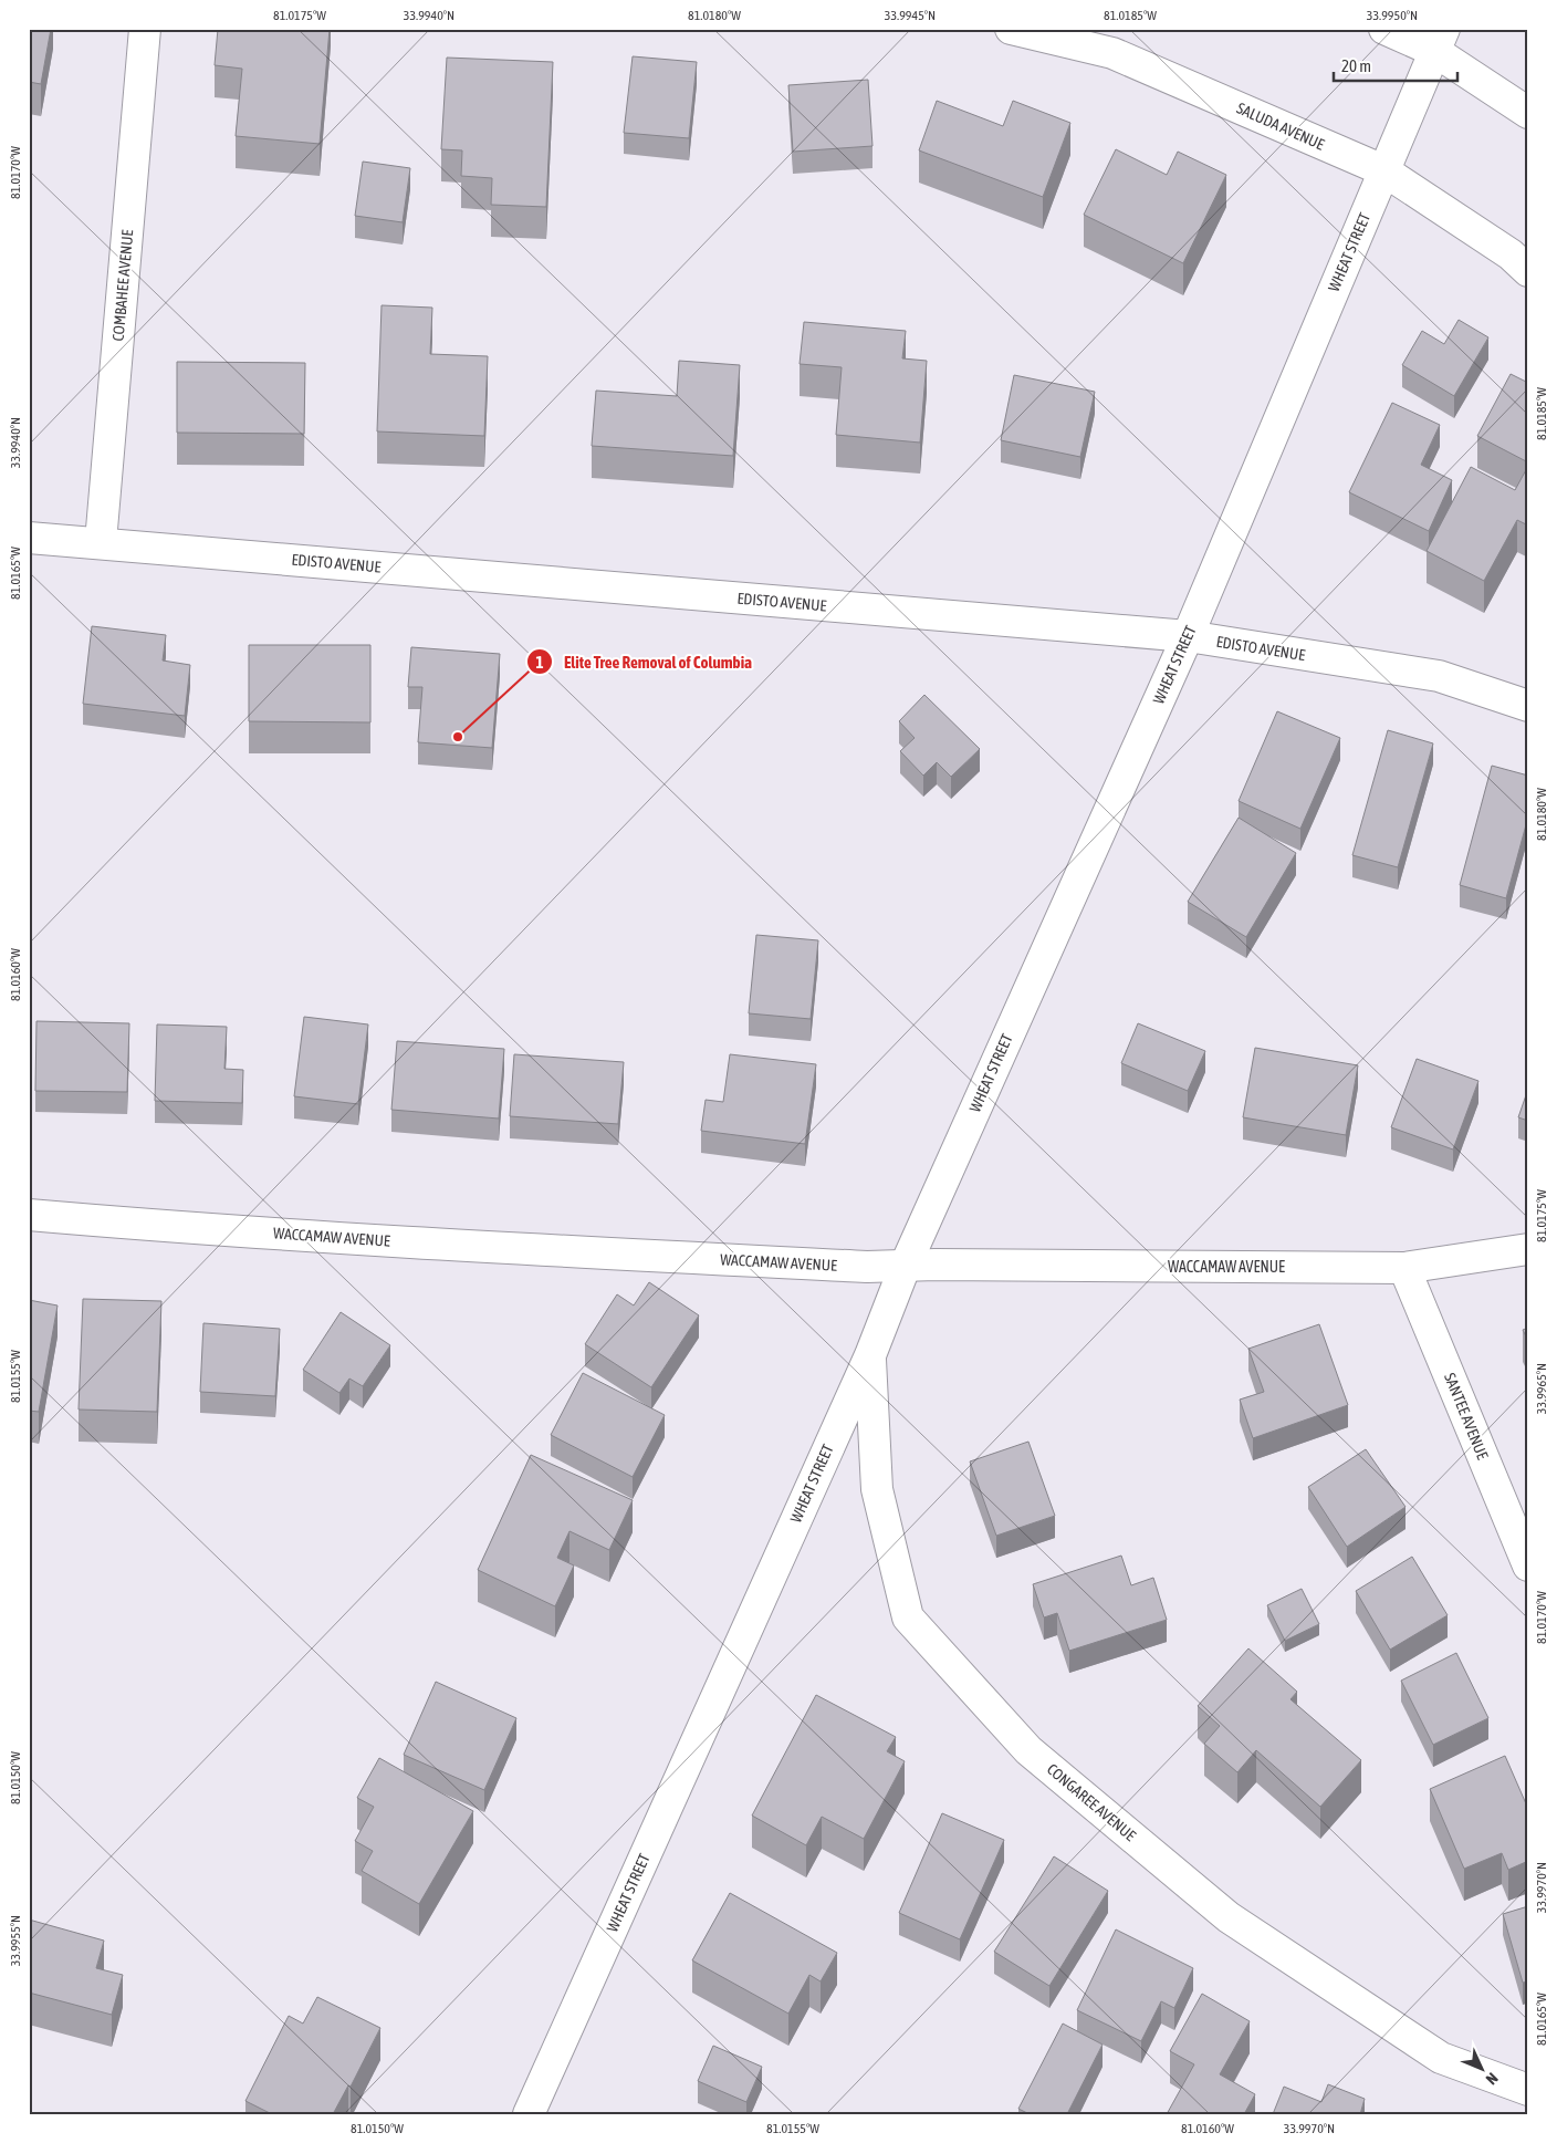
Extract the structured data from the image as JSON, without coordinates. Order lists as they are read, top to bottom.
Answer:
{
  "streets": {
    "street": [
      "SALUDA AVENUE",
      "WHEAT STREET",
      "COMBAHEE AVENUE",
      "EDISTO AVENUE",
      "WACCAMAW AVENUE",
      "SANTEE AVENUE",
      "CONGAREE AVENUE"
    ]
  },
  "crossings": [
    ["SALUDA AVENUE", "WHEAT STREET"],
    ["WHEAT STREET", "EDISTO AVENUE"],
    ["WHEAT STREET", "WACCAMAW AVENUE"],
    ["WHEAT STREET", "CONGAREE AVENUE"],
    ["COMBAHEE AVENUE", "EDISTO AVENUE"],
    ["WACCAMAW AVENUE", "SANTEE AVENUE"]
  ],
  "places": ["Elite Tree Removal of Columbia"],
  "scale_bar": "20 m",
  "north": "bottom right",
  "coordinates": [
    "81.0175°W",
    "33.9940°N",
    "81.0180°W",
    "33.9945°N",
    "81.0185°W",
    "33.9950°N",
    "81.0170°W",
    "81.0165°W",
    "81.0160°W",
    "81.0155°W",
    "33.9965°N",
    "81.0150°W",
    "33.9970°N",
    "33.9955°N"
  ]
}
